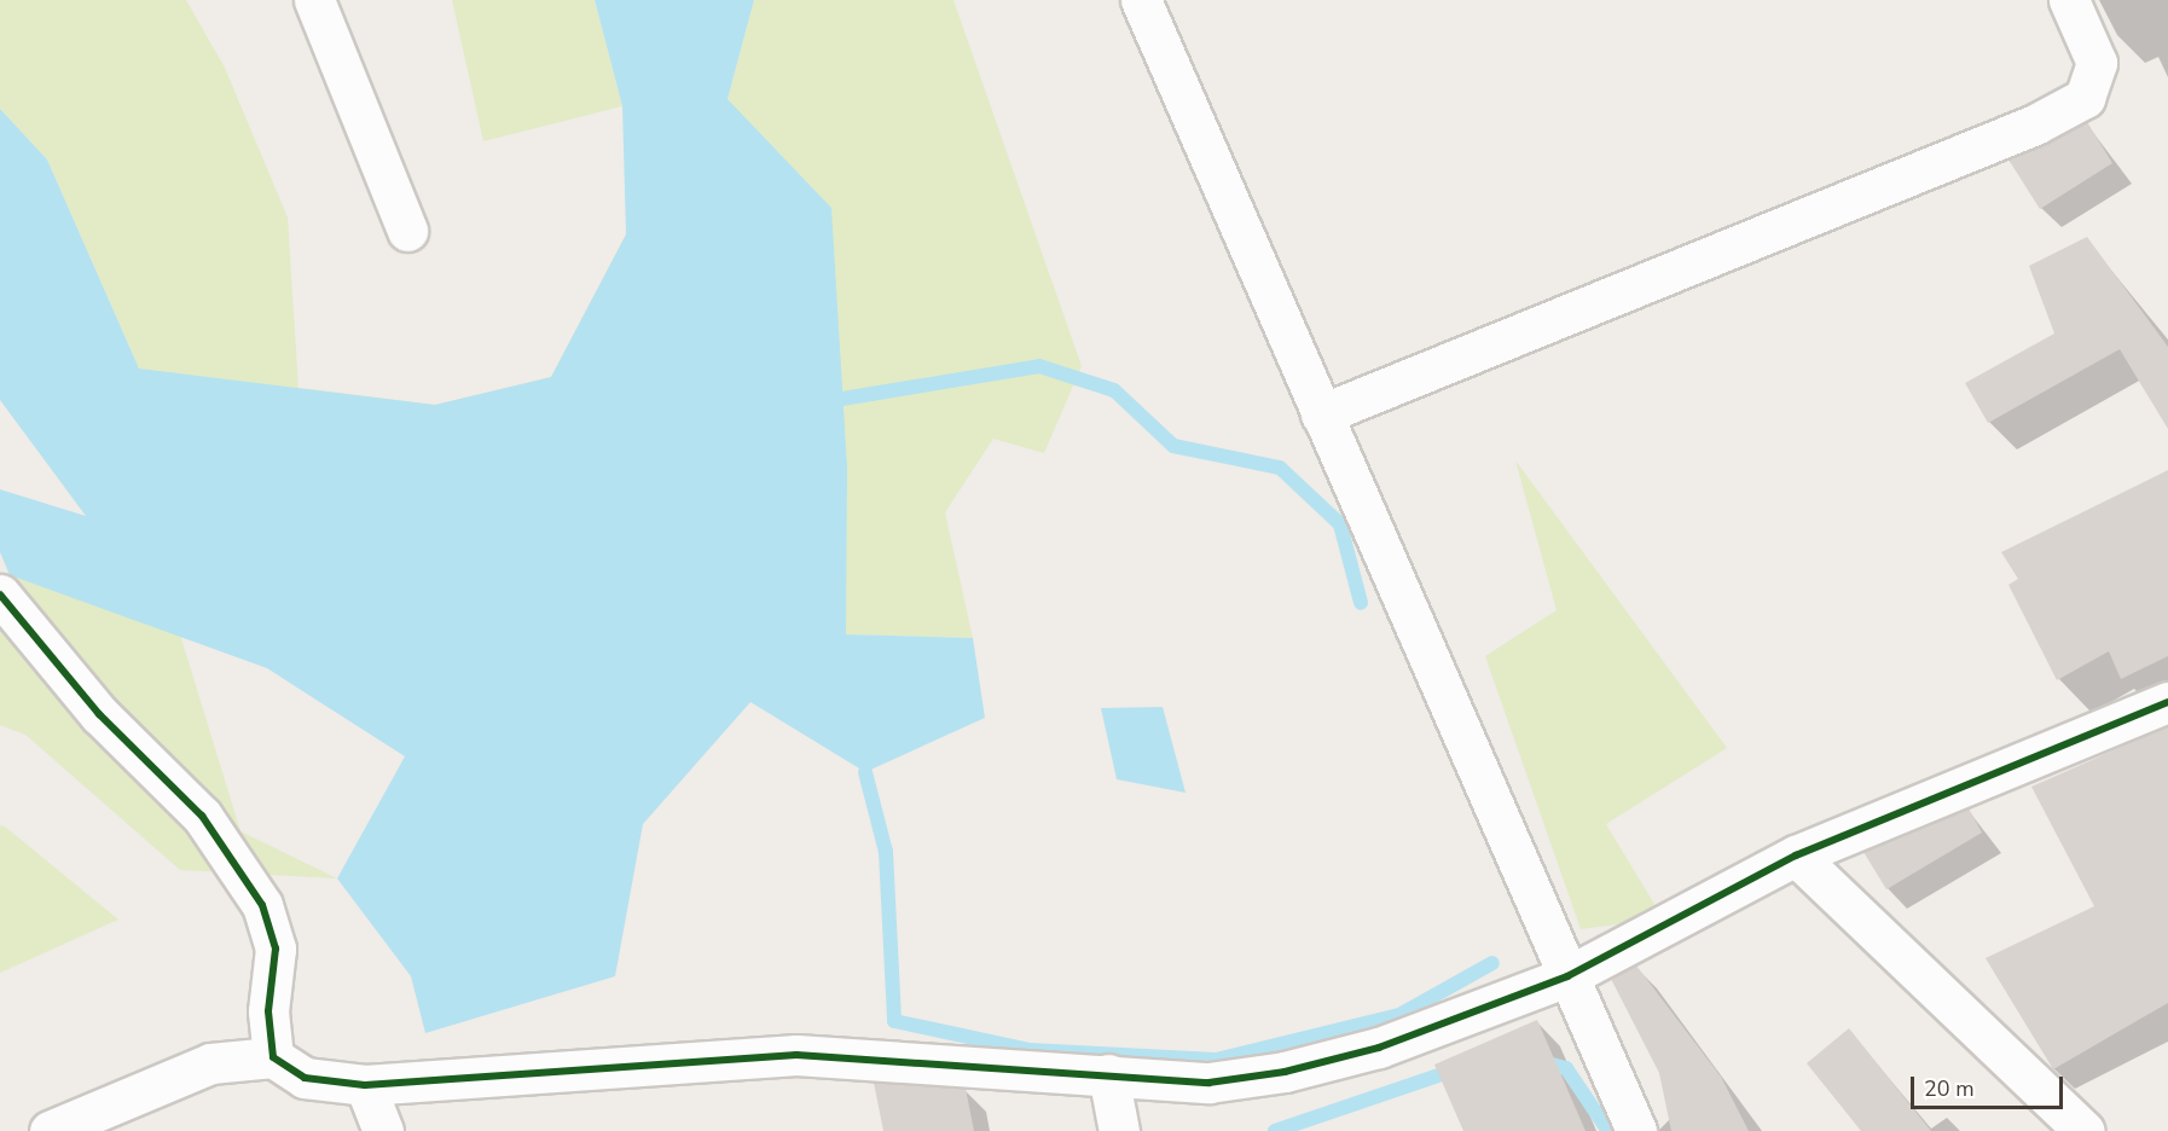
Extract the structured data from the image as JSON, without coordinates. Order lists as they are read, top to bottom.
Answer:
{
  "scale_bar": "20 m"
}
